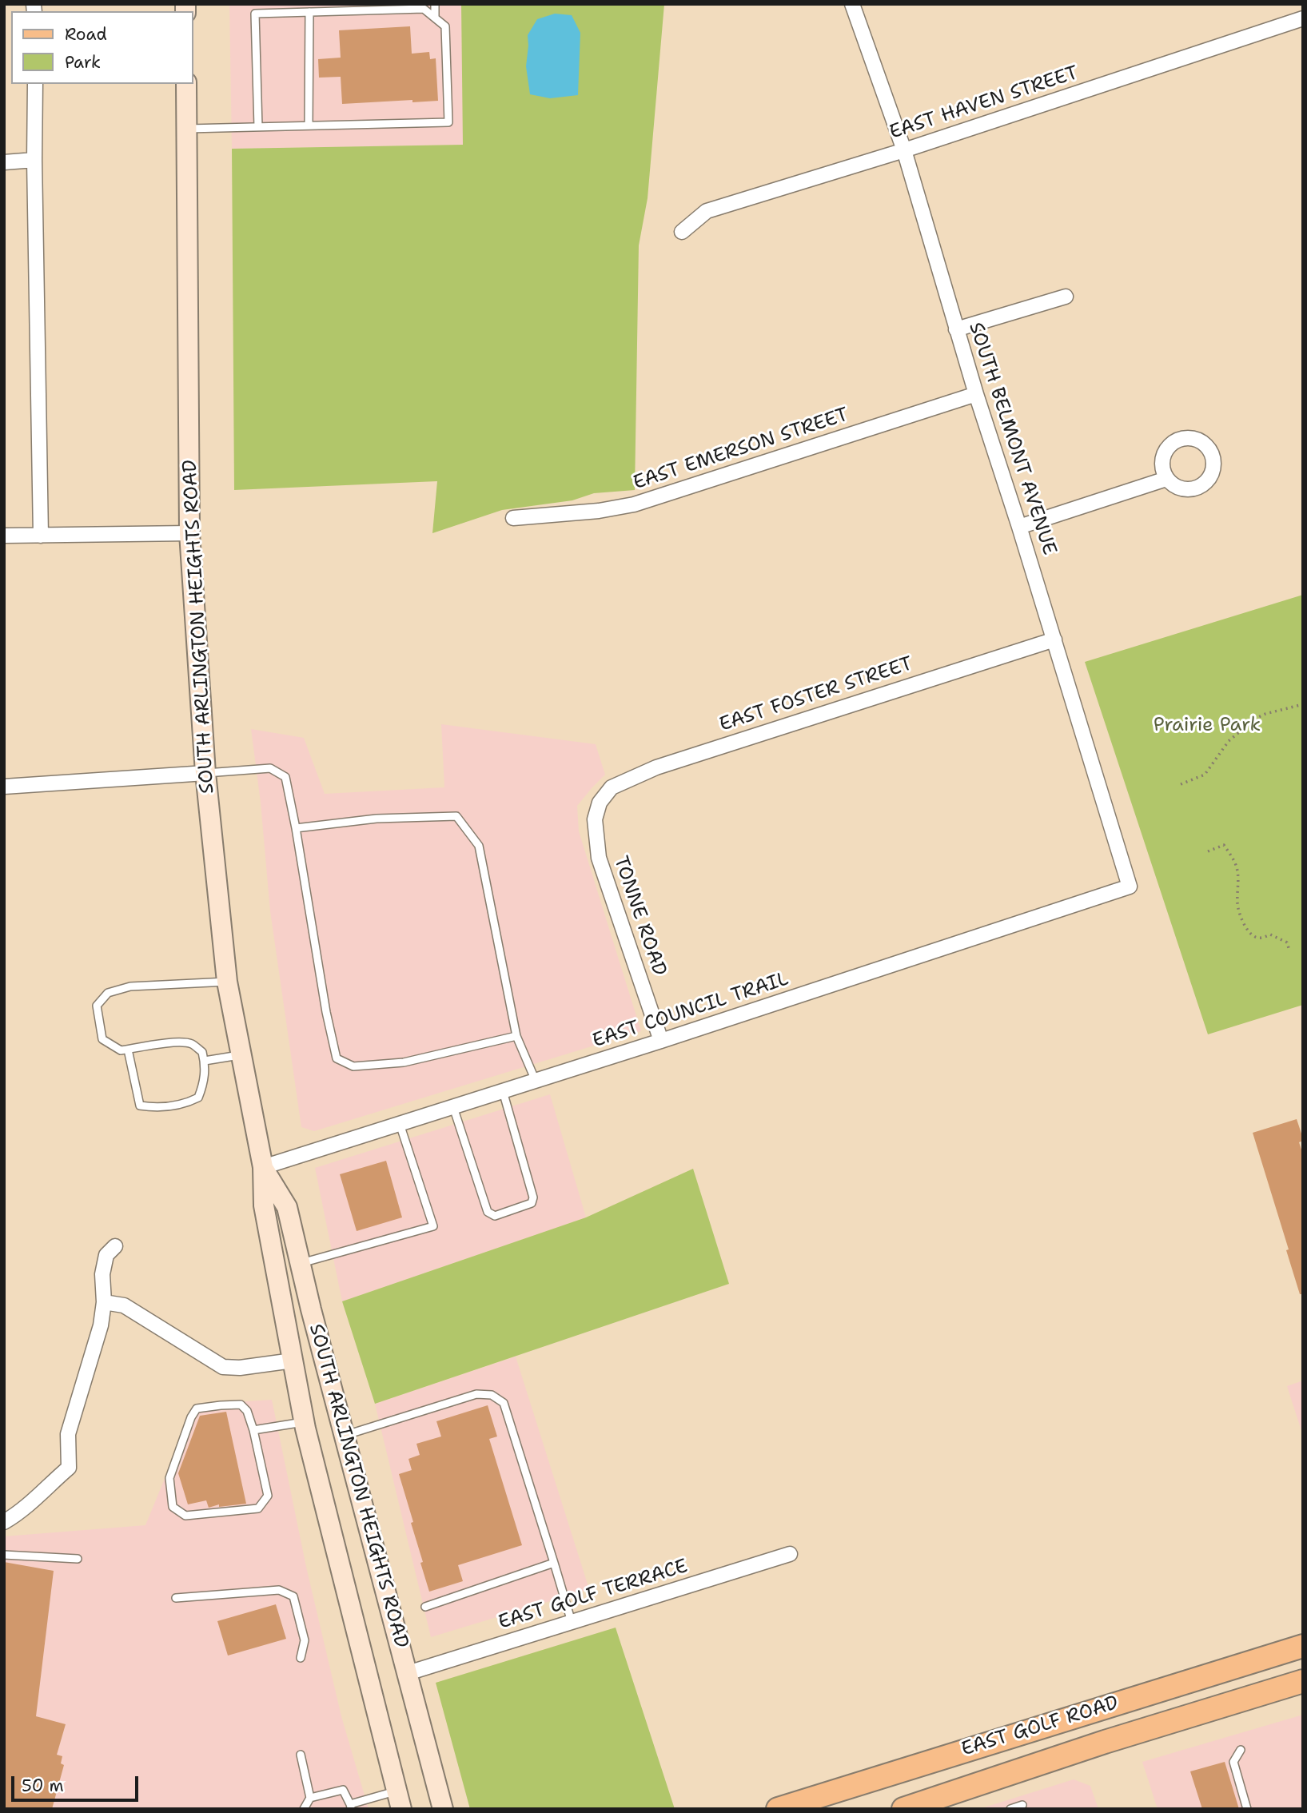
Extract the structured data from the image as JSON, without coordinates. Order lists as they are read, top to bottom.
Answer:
{
  "streets": {
    "main road": ["SOUTH ARLINGTON HEIGHTS ROAD", "EAST GOLF ROAD"],
    "street": [
      "EAST HAVEN STREET",
      "SOUTH BELMONT AVENUE",
      "EAST EMERSON STREET",
      "EAST FOSTER STREET",
      "TONNE ROAD",
      "EAST COUNCIL TRAIL",
      "EAST GOLF TERRACE"
    ]
  },
  "crossings": [
    ["EAST HAVEN STREET", "SOUTH BELMONT AVENUE"],
    ["SOUTH BELMONT AVENUE", "EAST EMERSON STREET"],
    ["SOUTH BELMONT AVENUE", "EAST FOSTER STREET"],
    ["SOUTH BELMONT AVENUE", "EAST COUNCIL TRAIL"],
    ["SOUTH ARLINGTON HEIGHTS ROAD", "EAST COUNCIL TRAIL"],
    ["SOUTH ARLINGTON HEIGHTS ROAD", "EAST GOLF TERRACE"],
    ["EAST FOSTER STREET", "TONNE ROAD"],
    ["TONNE ROAD", "EAST COUNCIL TRAIL"]
  ],
  "parks": ["Prairie Park"],
  "legend": ["Road", "Park"],
  "scale_bar": "50 m"
}
